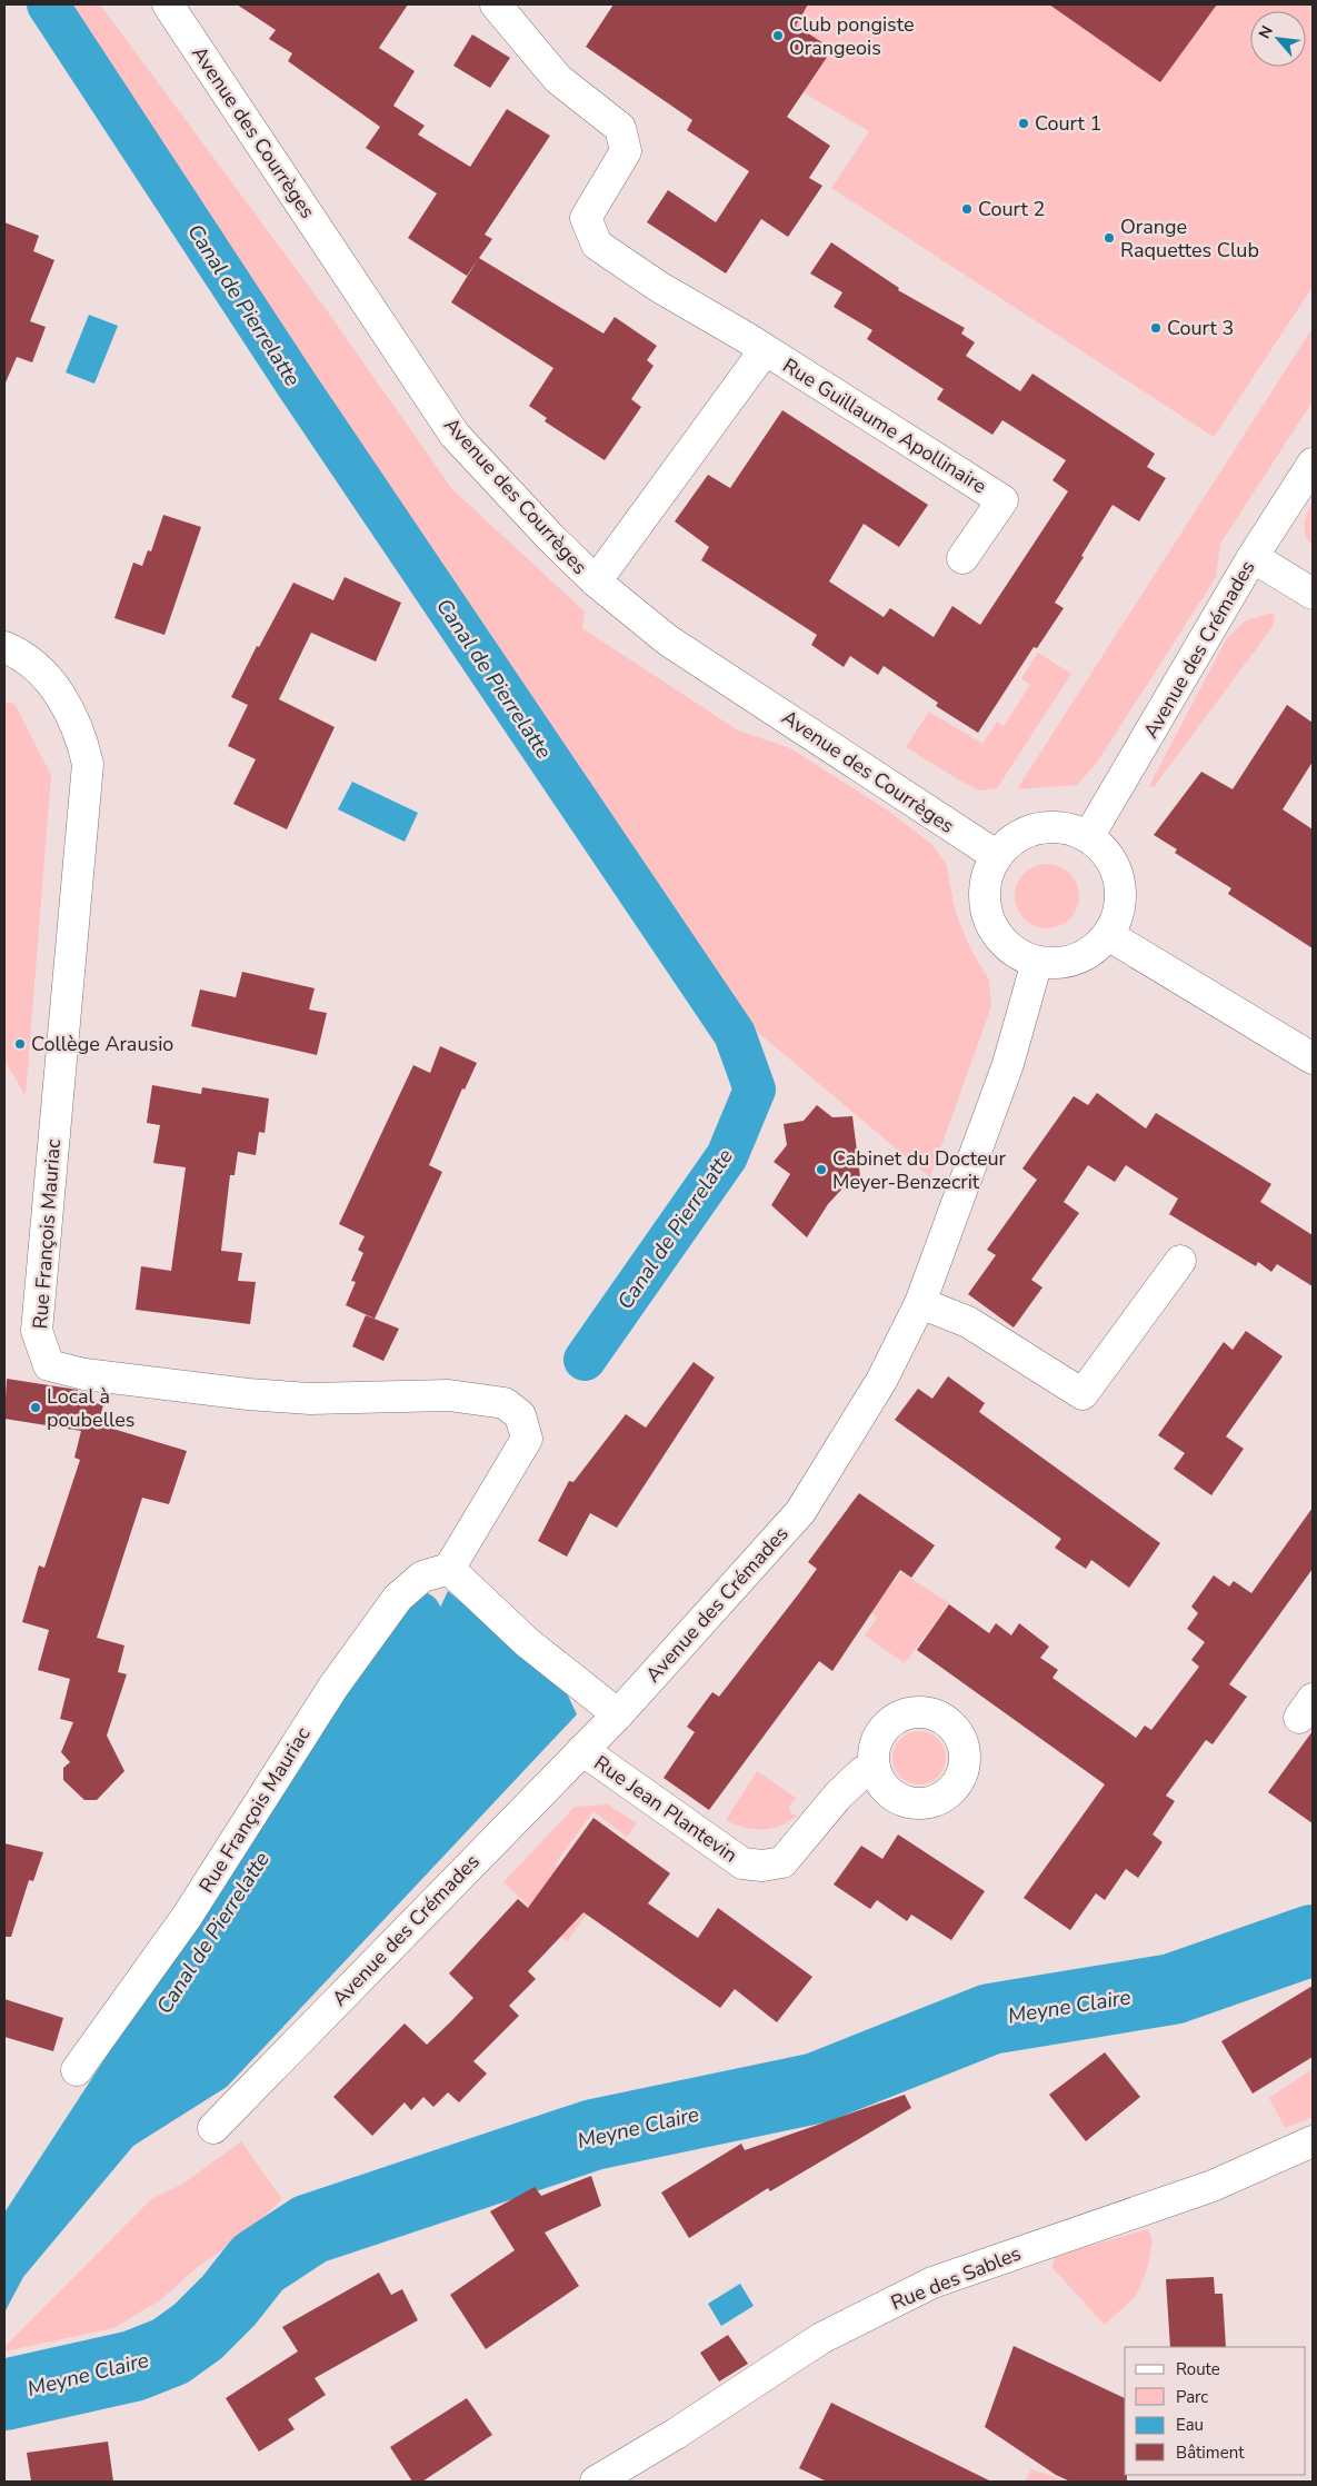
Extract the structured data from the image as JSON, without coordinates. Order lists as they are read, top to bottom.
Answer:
{
  "streets": {
    "street": [
      "Avenue des Courrèges",
      "Rue Guillaume Apollinaire",
      "Avenue des Crémades",
      "Rue François Mauriac",
      "Rue Jean Plantevin",
      "Rue des Sables"
    ]
  },
  "crossings": [
    ["Avenue des Courrèges", "Rue Guillaume Apollinaire"],
    ["Avenue des Courrèges", "Avenue des Crémades"],
    ["Avenue des Crémades", "Rue Jean Plantevin"]
  ],
  "water": ["Canal de Pierrelatte", "Meyne Claire"],
  "places": [
    "Club pongiste Orangeois",
    "Court 1",
    "Court 2",
    "Orange Raquettes Club",
    "Court 3",
    "Collège Arausio",
    "Cabinet du Docteur Meyer-Benzecrit",
    "Local à poubelles"
  ],
  "legend": [
    "Route",
    "Parc",
    "Eau",
    "Bâtiment"
  ],
  "north": "top left"
}
